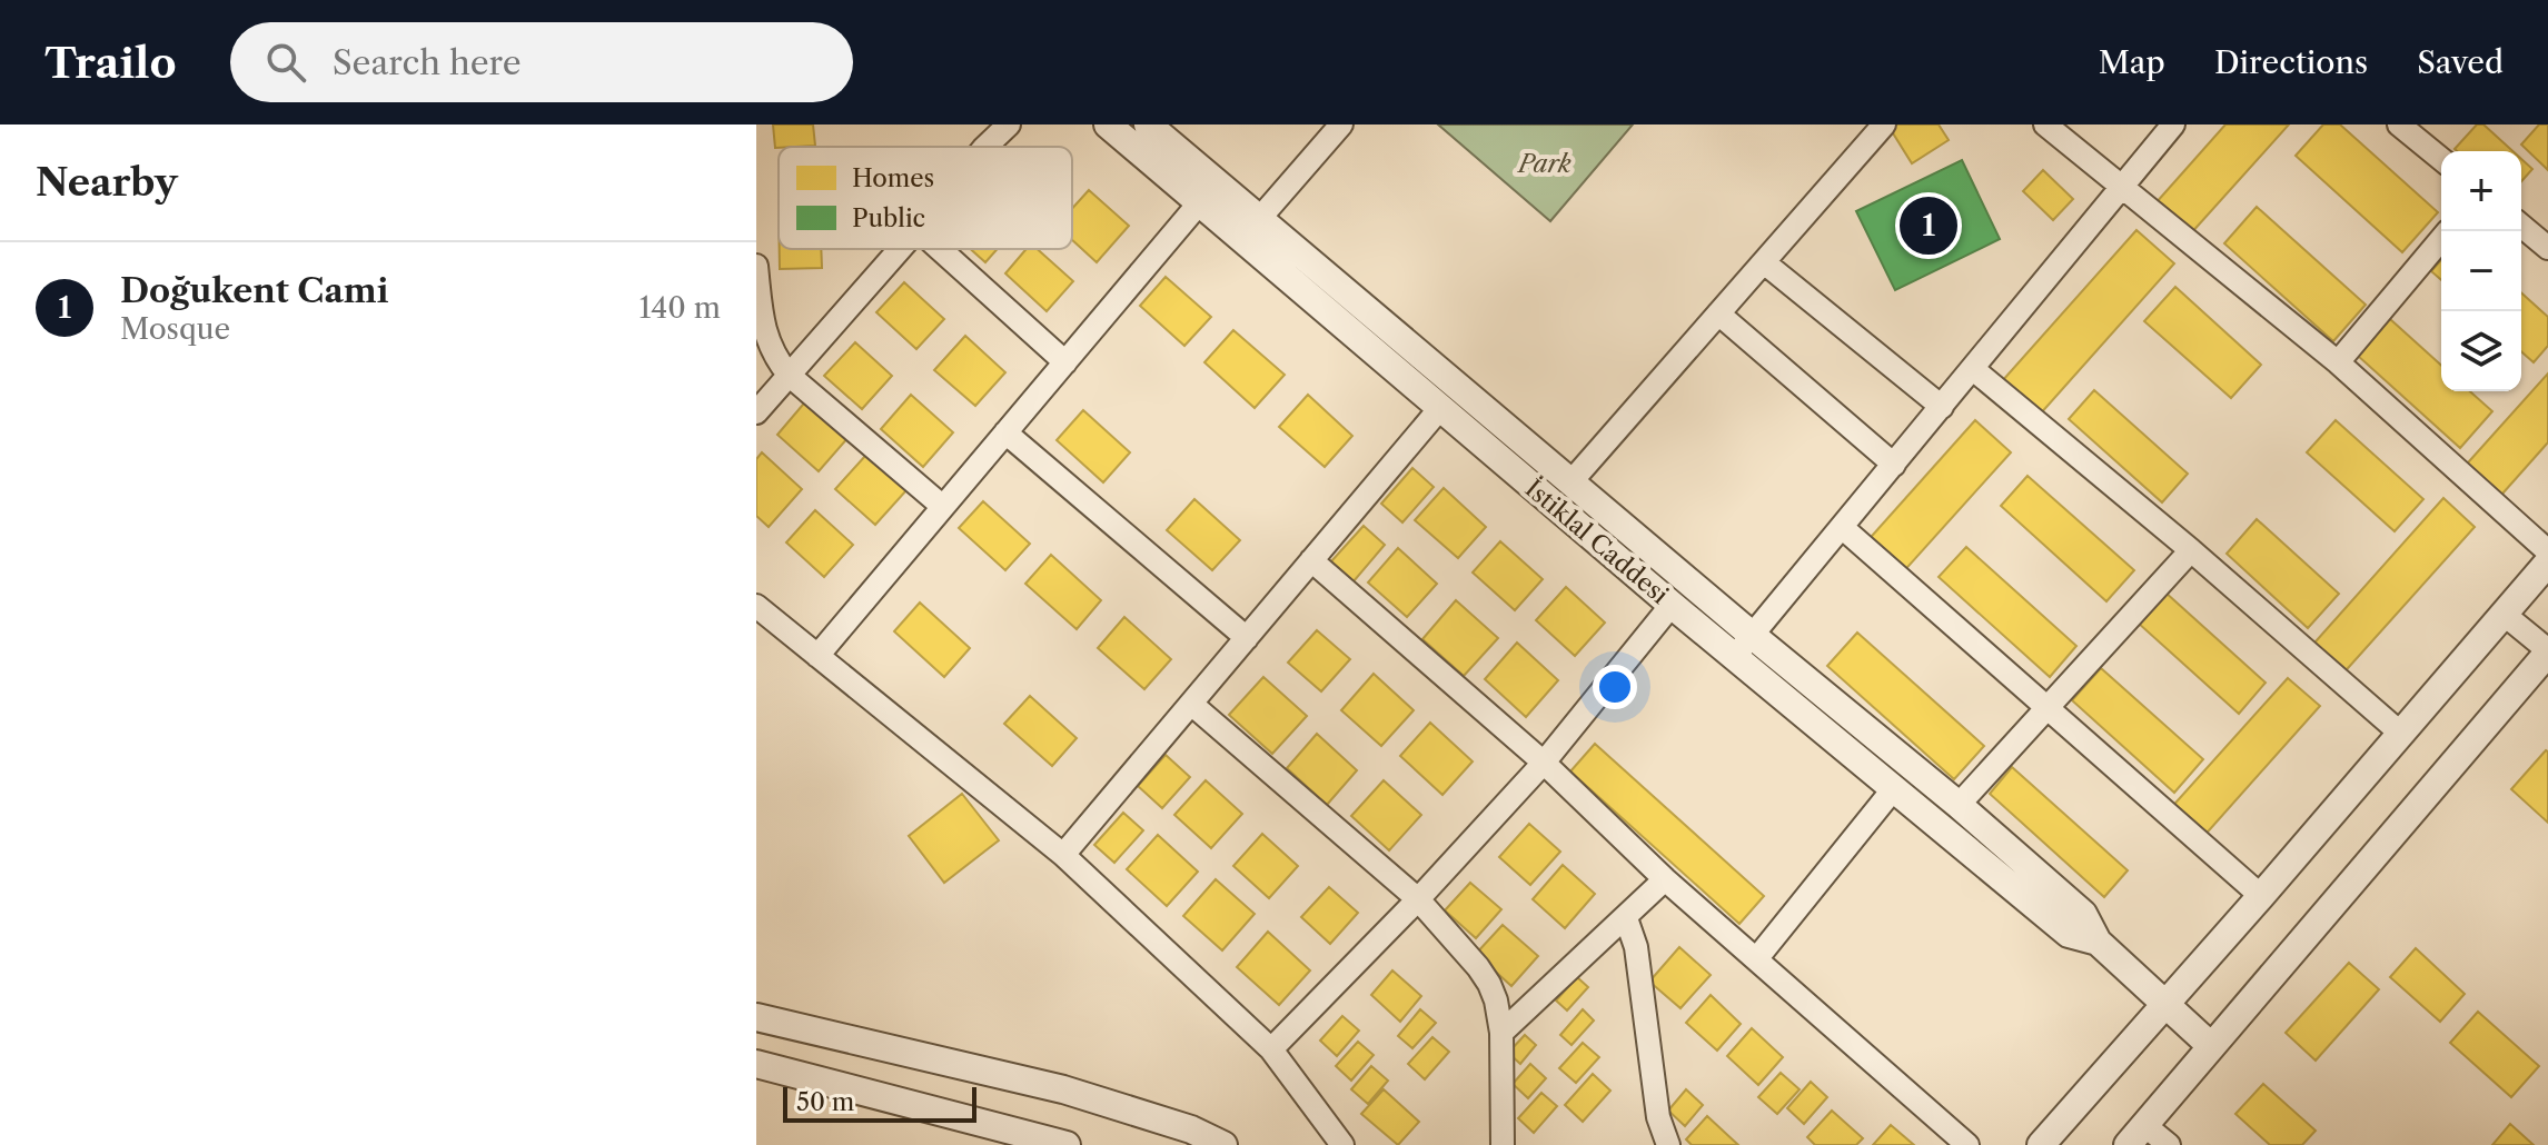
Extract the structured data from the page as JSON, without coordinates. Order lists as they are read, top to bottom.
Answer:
{
  "streets": {
    "street": ["İstiklal Caddesi"]
  },
  "parks": ["Park"],
  "legend": ["Homes", "Public"],
  "scale_bar": "50 m",
  "page": {
    "header": "Trailo",
    "search": "Search here",
    "nav": ["Map", "Directions", "Saved"],
    "heading": "Nearby",
    "map_buttons": ["+", "−"],
    "pins": "1",
    "list": [
      {
        "mark": "1",
        "name": "Doğukent Cami",
        "note": "Mosque",
        "value": "140 m"
      }
    ],
    "scale": "50 m"
  }
}
